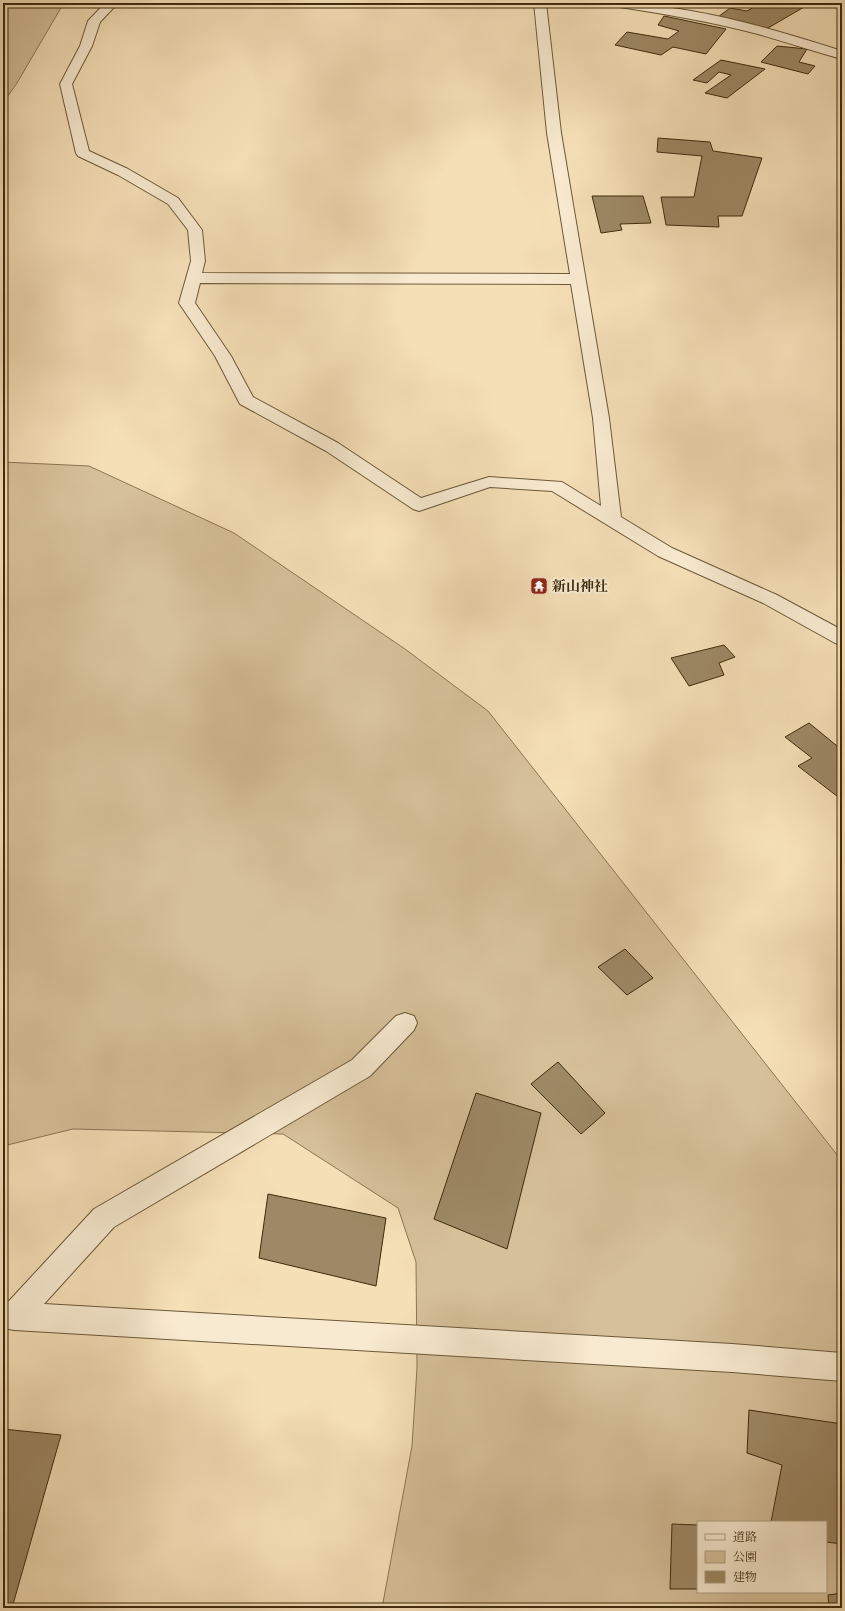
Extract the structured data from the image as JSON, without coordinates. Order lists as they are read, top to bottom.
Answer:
{
  "places": {
    "temple": ["新山神社"]
  },
  "legend": ["道路", "公園", "建物"]
}
